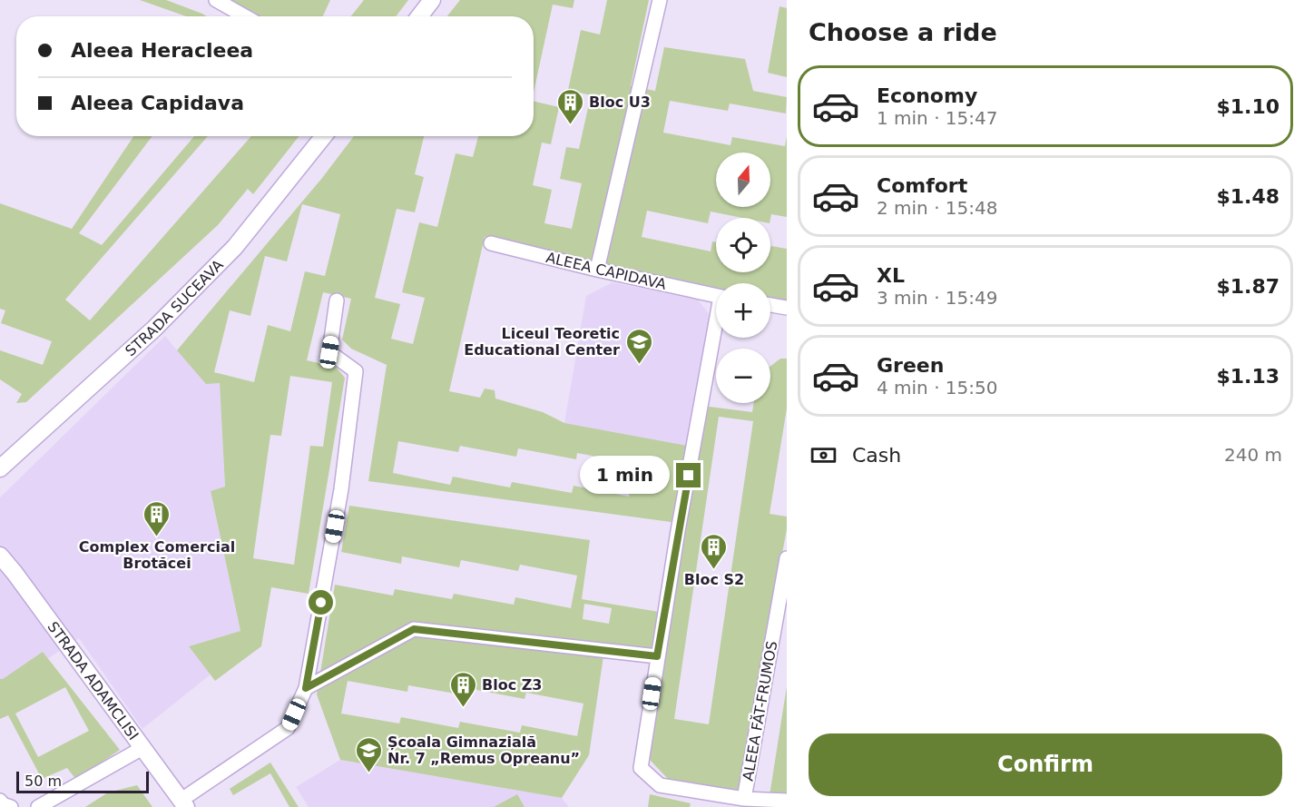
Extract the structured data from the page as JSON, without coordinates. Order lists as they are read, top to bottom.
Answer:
{
  "streets": {
    "street": [
      "ALEEA CAPIDAVA",
      "STRADA SUCEAVA",
      "STRADA ADAMCLISI",
      "ALEEA FĂT-FRUMOS"
    ]
  },
  "crossings": [
    ["ALEEA CAPIDAVA", "ALEEA FĂT-FRUMOS"]
  ],
  "places": {
    "building": [
      "Bloc U3",
      "Complex Comercial Brotăcei",
      "Bloc S2",
      "Bloc Z3"
    ],
    "school or university": ["Liceul Teoretic Educational Center", "Școala Gimnazială Nr. 7 „Remus Opreanu”"]
  },
  "scale_bar": "50 m",
  "north": "top",
  "page": {
    "heading": "Choose a ride",
    "banner": ["Aleea Heracleea", "Aleea Capidava"],
    "list": [
      {
        "name": "Economy",
        "note": "1 min · 15:47",
        "value": "$1.10"
      },
      {
        "name": "Comfort",
        "note": "2 min · 15:48",
        "value": "$1.48"
      },
      {
        "name": "XL",
        "note": "3 min · 15:49",
        "value": "$1.87"
      },
      {
        "name": "Green",
        "note": "4 min · 15:50",
        "value": "$1.13"
      }
    ],
    "map_buttons": ["+", "−"],
    "pay": ["Cash", "240 m"],
    "bubble": "1 min",
    "buttons": "Confirm",
    "scale": "50 m"
  }
}
